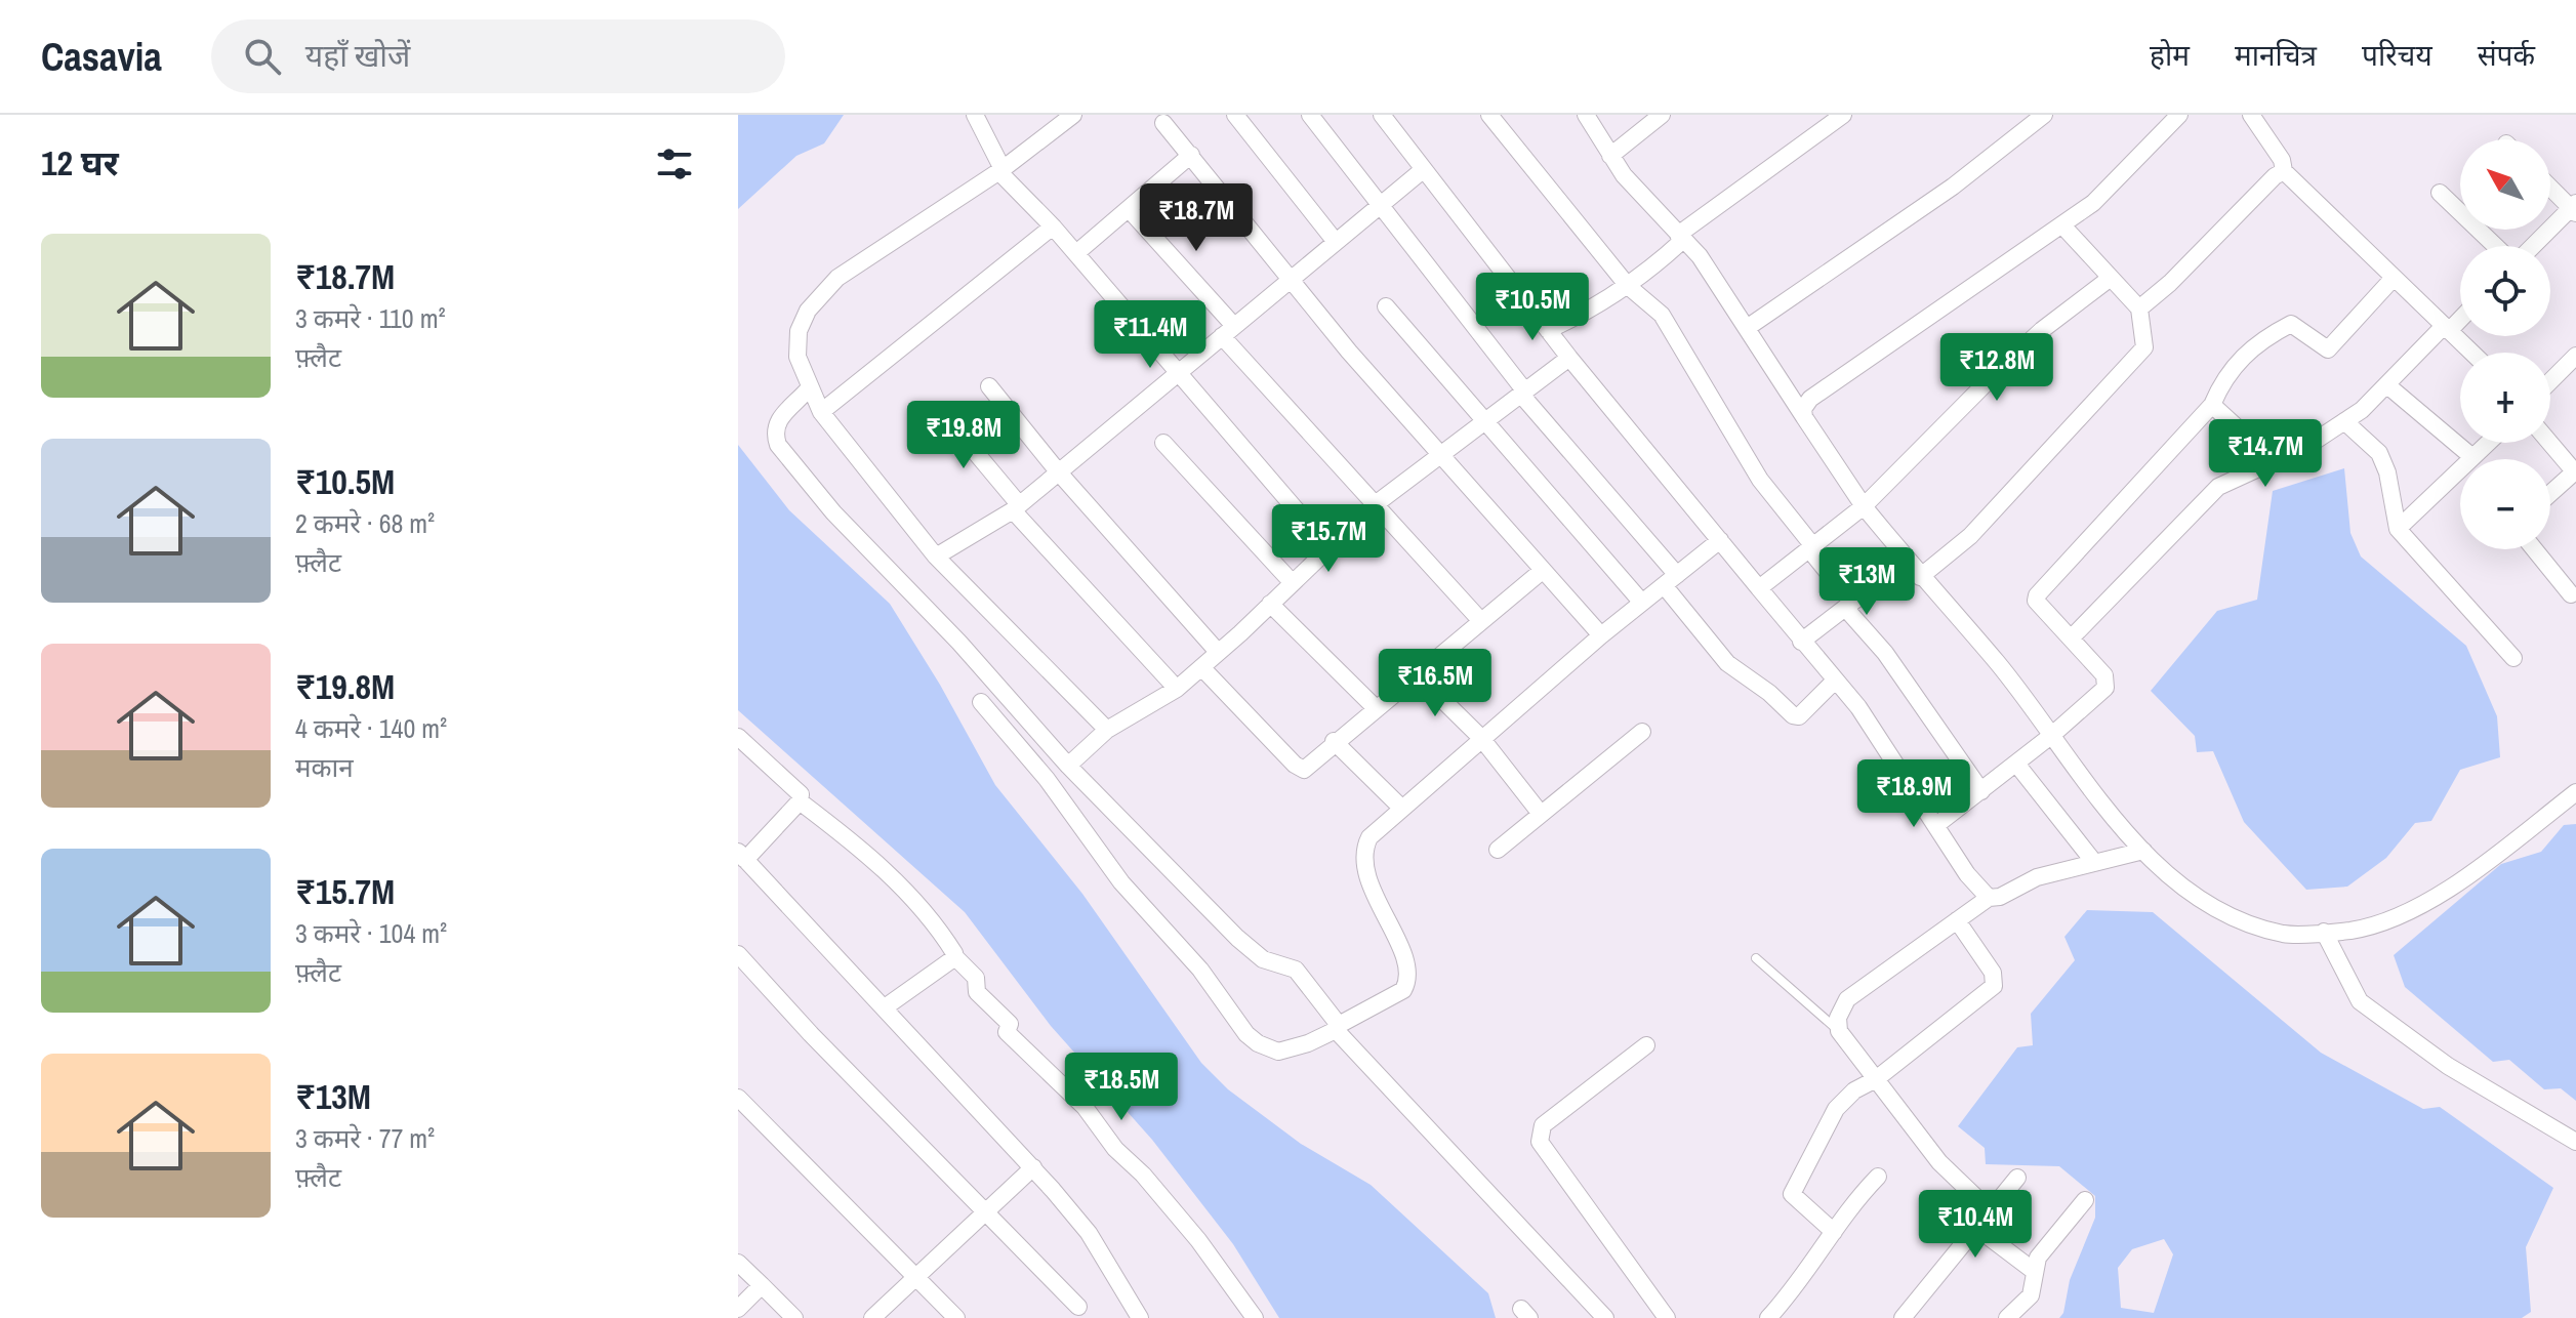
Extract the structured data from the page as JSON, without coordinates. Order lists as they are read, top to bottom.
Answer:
{
  "north": "top left",
  "page": {
    "header": "Casavia",
    "search": "यहाँ खोजें",
    "nav": [
      "होम",
      "मानचित्र",
      "परिचय",
      "संपर्क"
    ],
    "heading": "12 घर",
    "map_buttons": ["+", "−"],
    "price": [
      "₹18.7M",
      "₹10.5M",
      "₹11.4M",
      "₹12.8M",
      "₹19.8M",
      "₹14.7M",
      "₹15.7M",
      "₹13M",
      "₹16.5M",
      "₹18.9M",
      "₹18.5M",
      "₹10.4M"
    ],
    "list": [
      {
        "name": "₹18.7M",
        "note": "3 कमरे · 110 m² · फ़्लैट"
      },
      {
        "name": "₹10.5M",
        "note": "2 कमरे · 68 m² · फ़्लैट"
      },
      {
        "name": "₹19.8M",
        "note": "4 कमरे · 140 m² · मकान"
      },
      {
        "name": "₹15.7M",
        "note": "3 कमरे · 104 m² · फ़्लैट"
      },
      {
        "name": "₹13M",
        "note": "3 कमरे · 77 m² · फ़्लैट"
      }
    ]
  }
}
